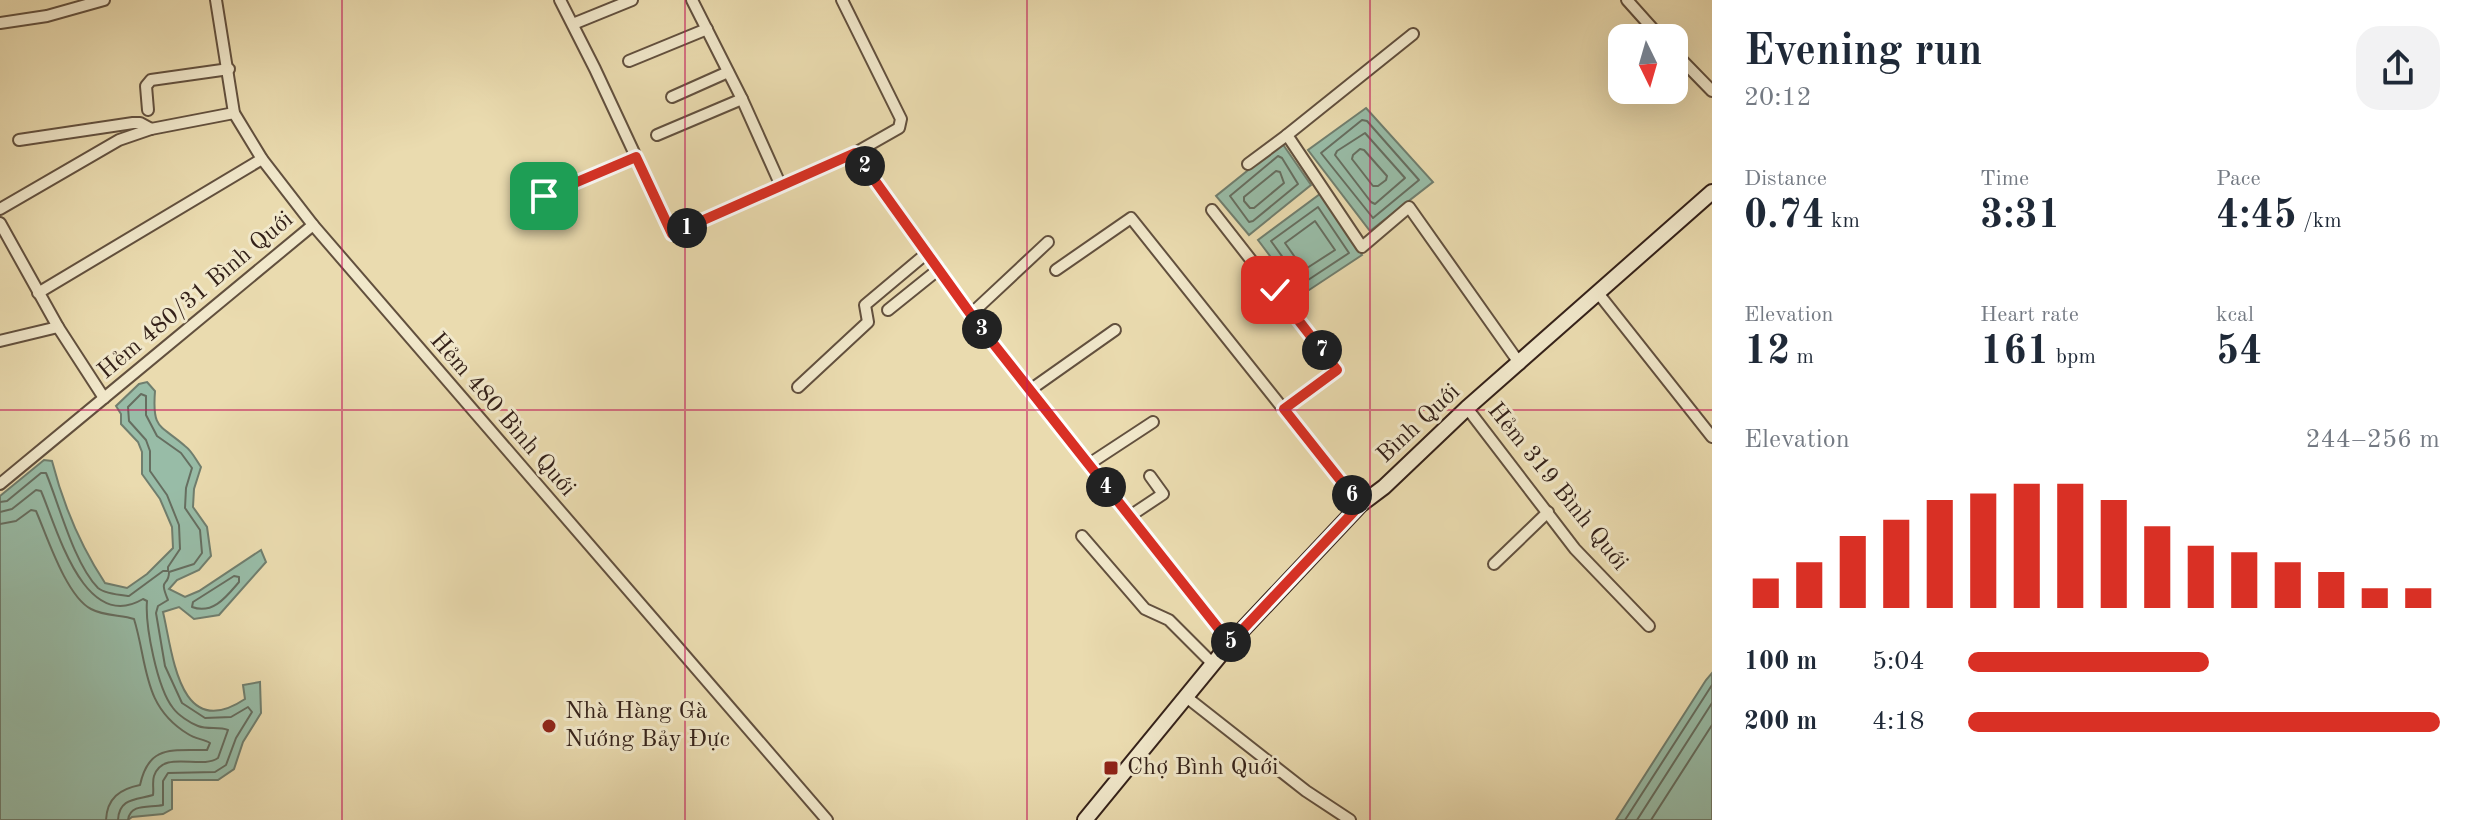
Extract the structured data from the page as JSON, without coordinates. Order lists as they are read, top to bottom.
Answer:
{
  "streets": {
    "main road": ["Bình Quới"],
    "street": ["Hẻm 480/31 Bình Quới", "Hẻm 480 Bình Quới", "Hẻm 319 Bình Quới"]
  },
  "crossings": [
    ["Hẻm 480/31 Bình Quới", "Hẻm 480 Bình Quới"],
    ["Bình Quới", "Hẻm 319 Bình Quới"]
  ],
  "places": {
    "other": ["Nhà Hàng Gà Nướng Bảy Đực"],
    "transit": ["Chợ Bình Quới"]
  },
  "north": "bottom",
  "page": {
    "heading": ["Evening run", "20:12"],
    "stats": [
      ["Distance", "0.74 km"],
      ["Time", "3:31"],
      ["Pace", "4:45 /km"],
      ["Elevation", "12 m"],
      ["Heart rate", "161 bpm"],
      ["kcal", "54"]
    ],
    "pins": [
      "2",
      "1",
      "3",
      "7",
      "4",
      "6",
      "5"
    ],
    "chart": ["Elevation", "244–256 m"],
    "list": [
      {
        "name": "100 m",
        "note": "5:04"
      },
      {
        "name": "200 m",
        "note": "4:18"
      }
    ]
  }
}
